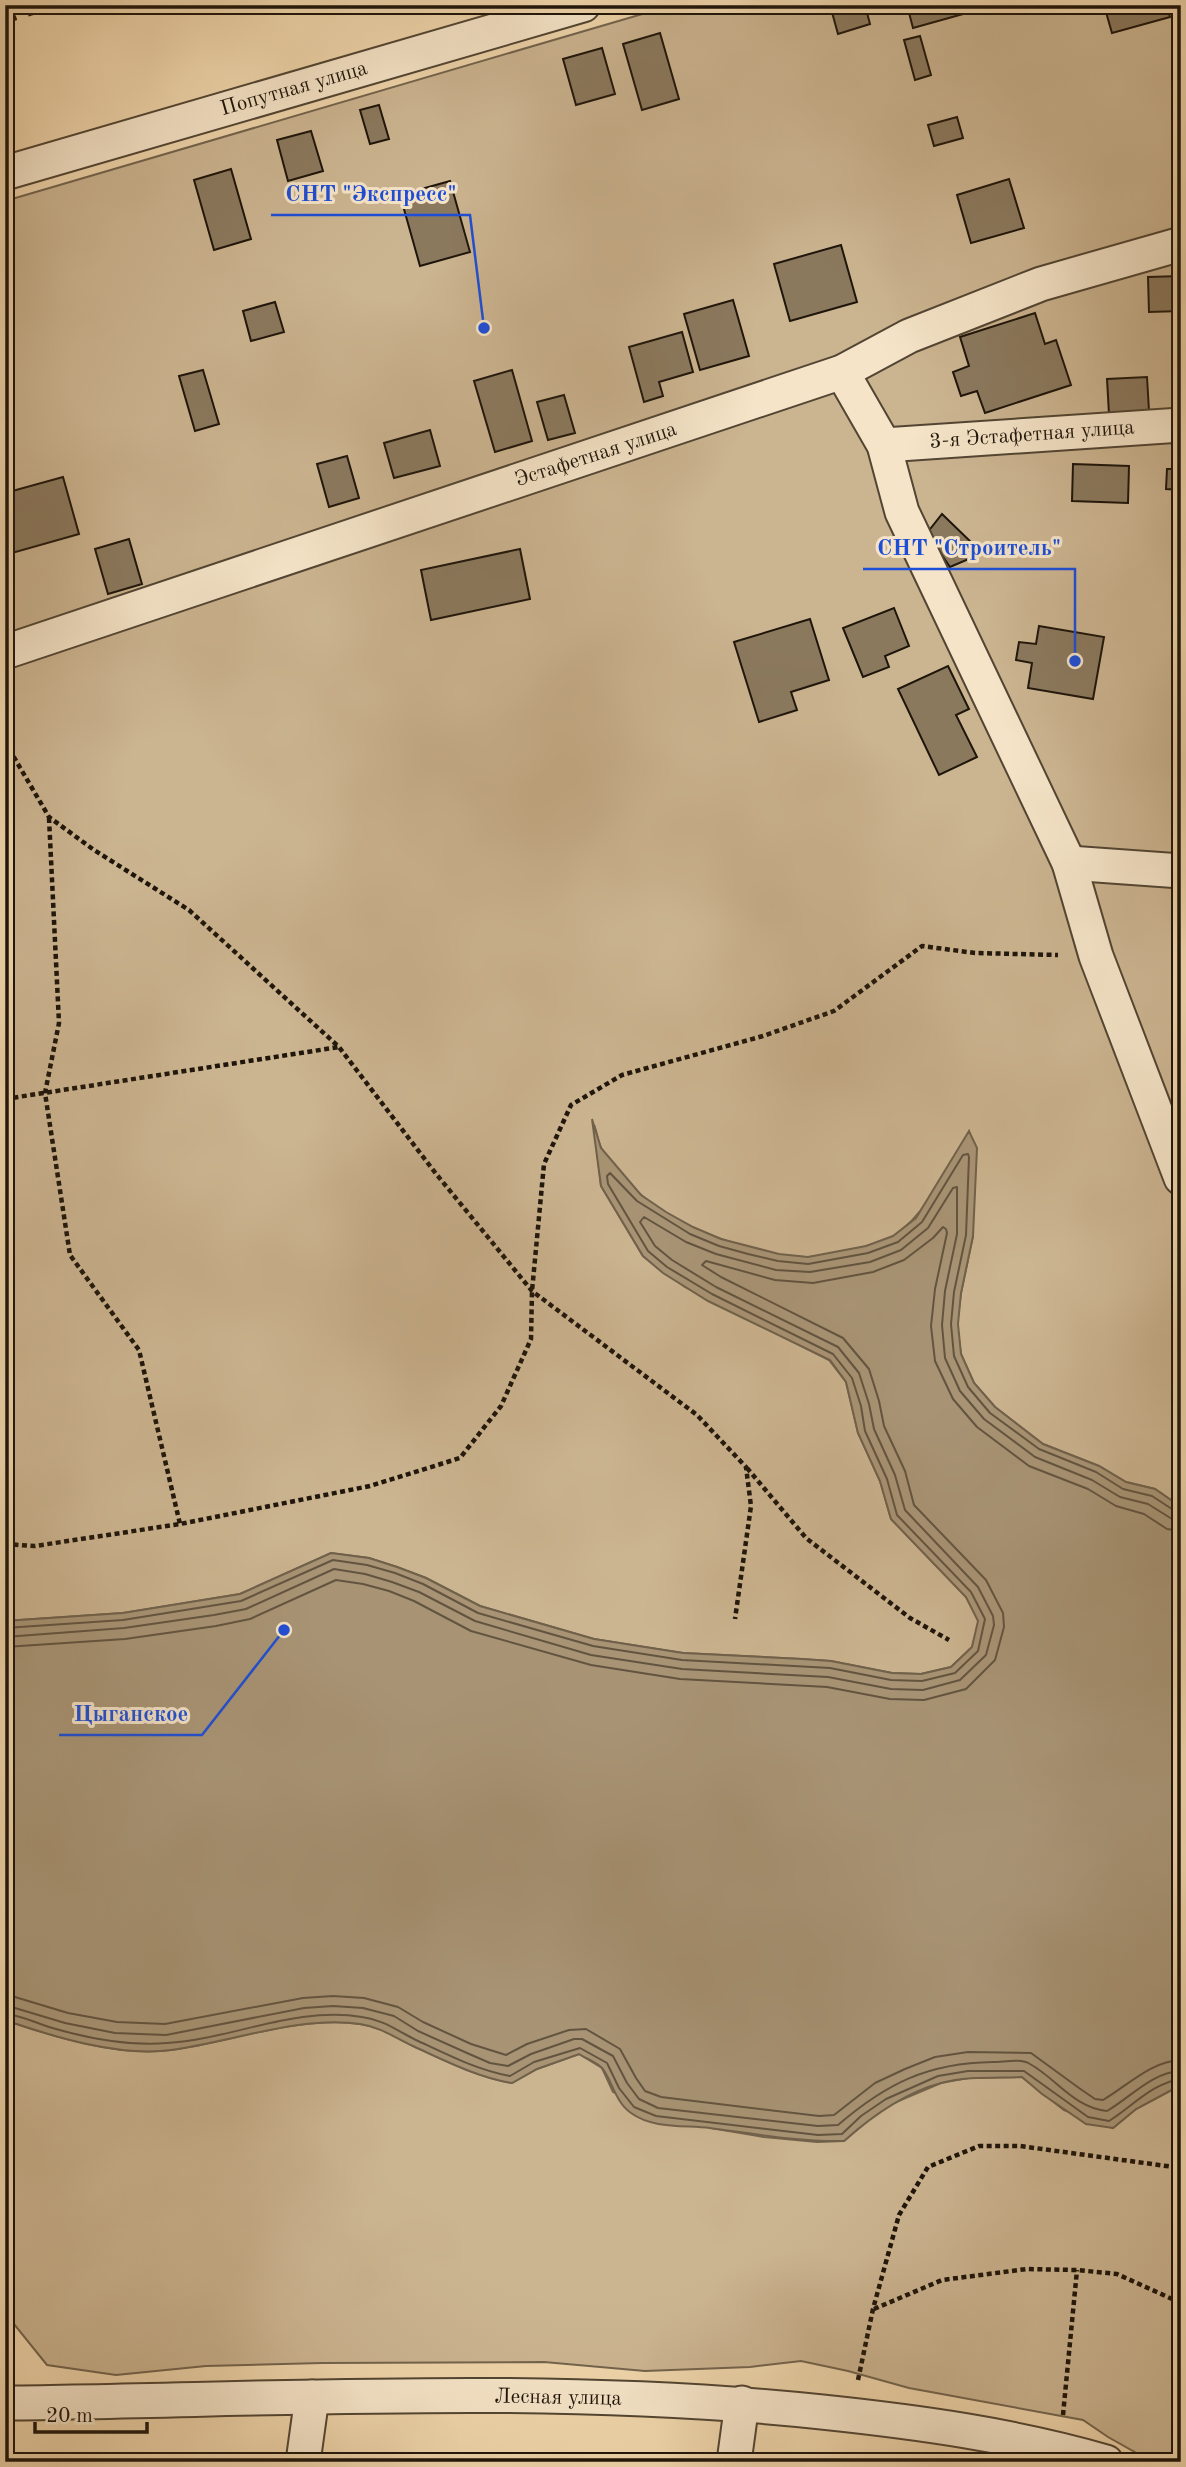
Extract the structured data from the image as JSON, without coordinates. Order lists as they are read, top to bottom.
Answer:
{
  "streets": {
    "street": [
      "Попутная улица",
      "3-я Эстафетная улица",
      "Эстафетная улица",
      "Лесная улица"
    ]
  },
  "places": ["СНТ \"Экспресс\"", "СНТ \"Строитель\"", "Цыганское"],
  "scale_bar": "20 m"
}
